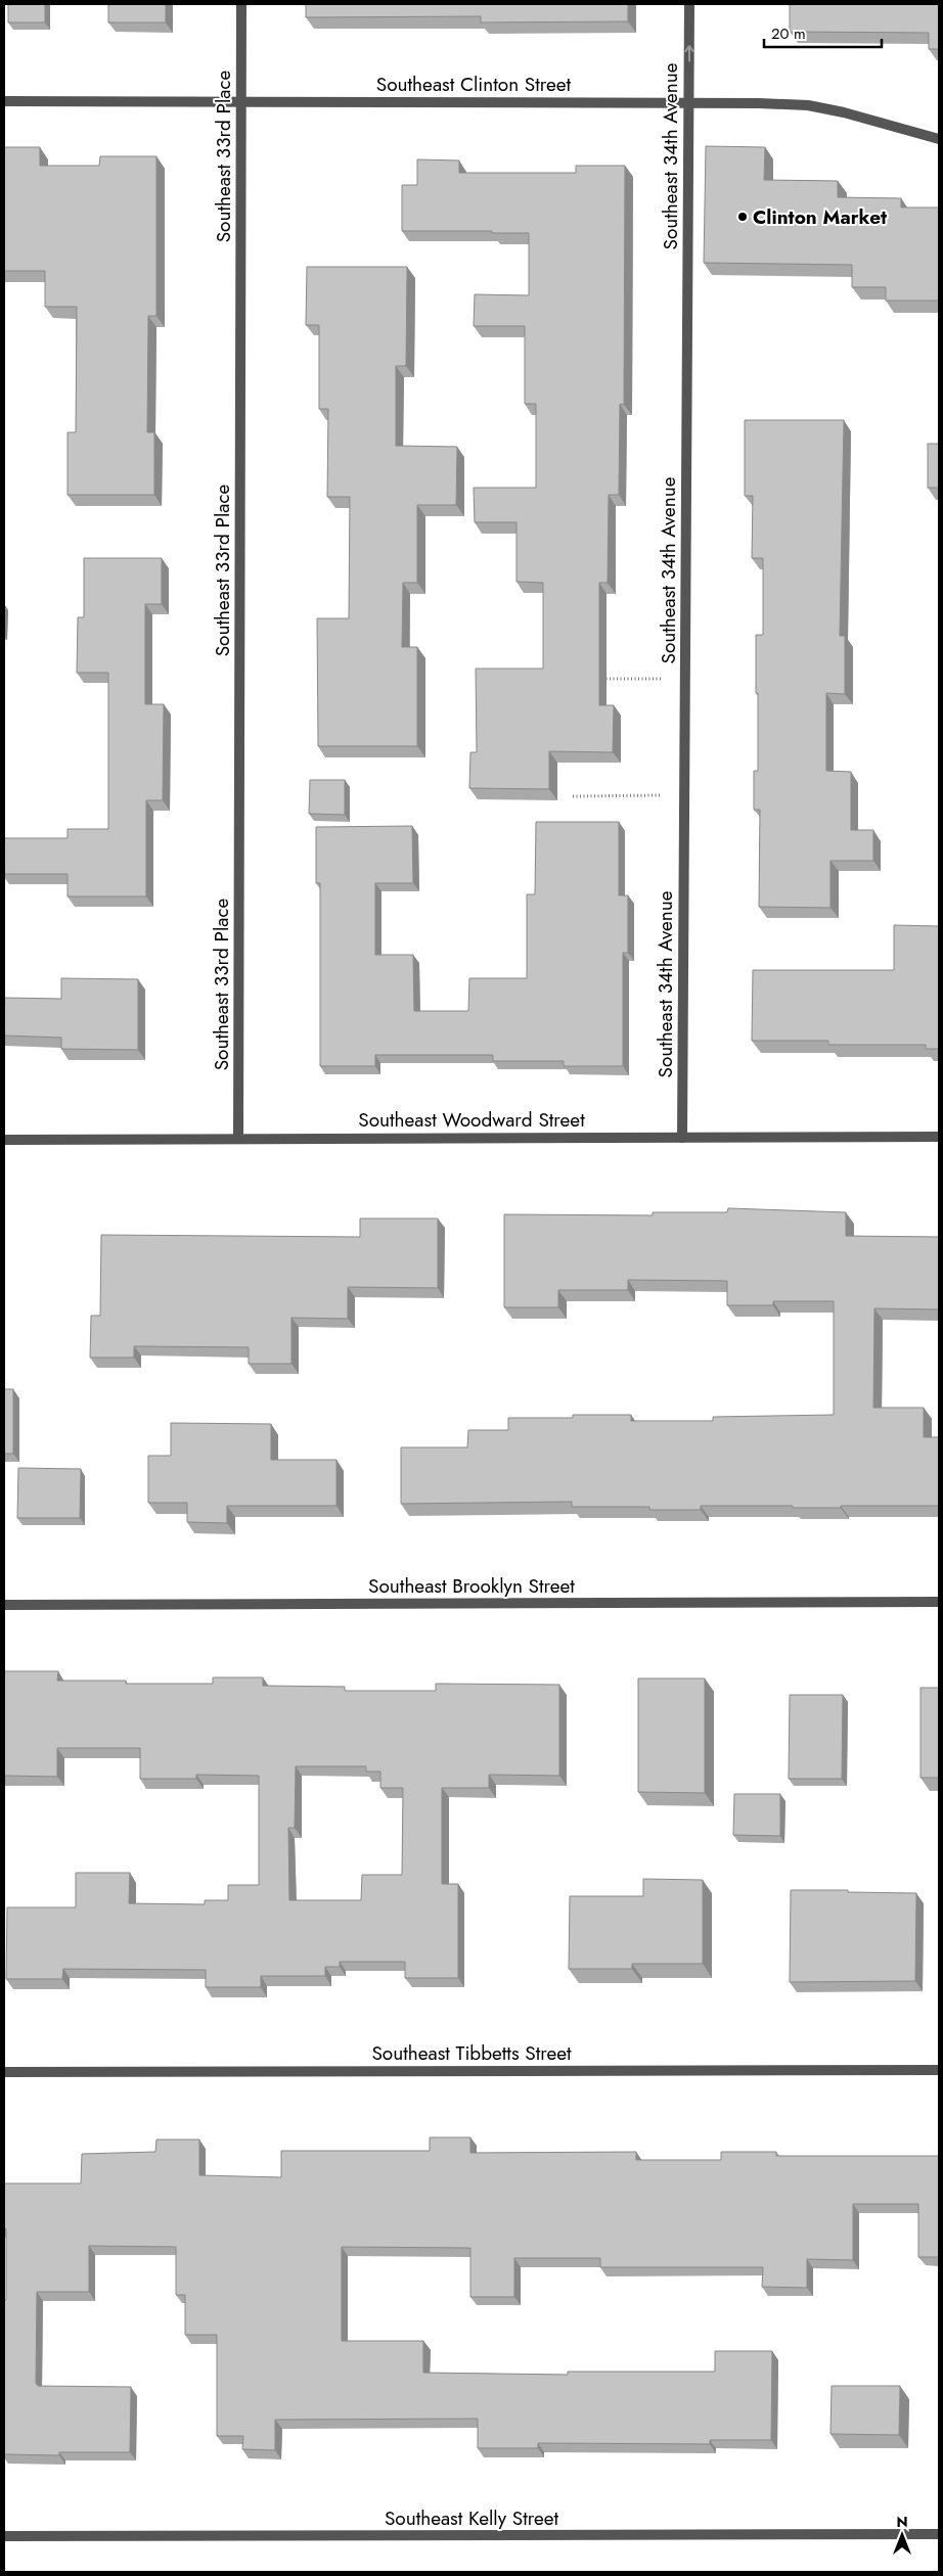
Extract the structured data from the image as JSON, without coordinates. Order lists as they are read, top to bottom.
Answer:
{
  "streets": {
    "street": [
      "Southeast Clinton Street",
      "Southeast 33rd Place",
      "Southeast 34th Avenue",
      "Southeast Woodward Street",
      "Southeast Brooklyn Street",
      "Southeast Tibbetts Street",
      "Southeast Kelly Street"
    ]
  },
  "crossings": [
    ["Southeast Clinton Street", "Southeast 33rd Place"],
    ["Southeast Clinton Street", "Southeast 34th Avenue"],
    ["Southeast 33rd Place", "Southeast Woodward Street"],
    ["Southeast 34th Avenue", "Southeast Woodward Street"]
  ],
  "places": ["Clinton Market"],
  "scale_bar": "20 m",
  "north": "top"
}
